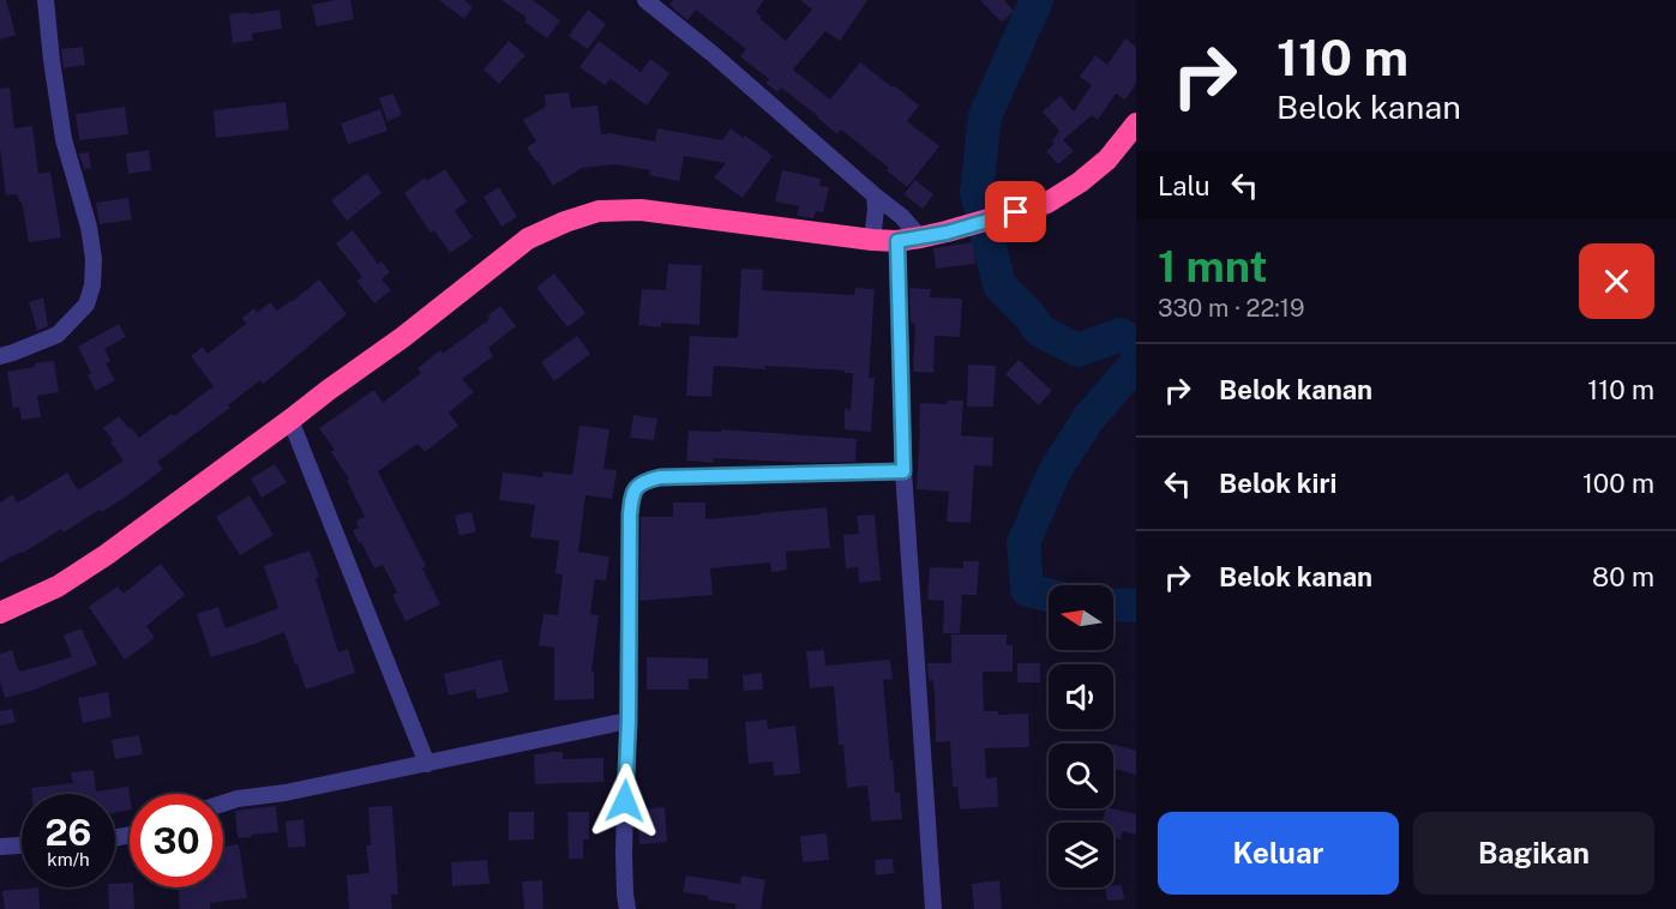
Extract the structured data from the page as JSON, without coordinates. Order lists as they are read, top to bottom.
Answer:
{
  "north": "left",
  "page": {
    "turn": ["110 m", "Belok kanan"],
    "then": "Lalu",
    "heading": ["1 mnt", "330 m · 22:19"],
    "list": [
      {
        "name": "Belok kanan",
        "value": "110 m"
      },
      {
        "name": "Belok kiri",
        "value": "100 m"
      },
      {
        "name": "Belok kanan",
        "value": "80 m"
      }
    ],
    "speed": "26 km/h",
    "limit": "30",
    "buttons": ["Keluar", "Bagikan"]
  }
}
